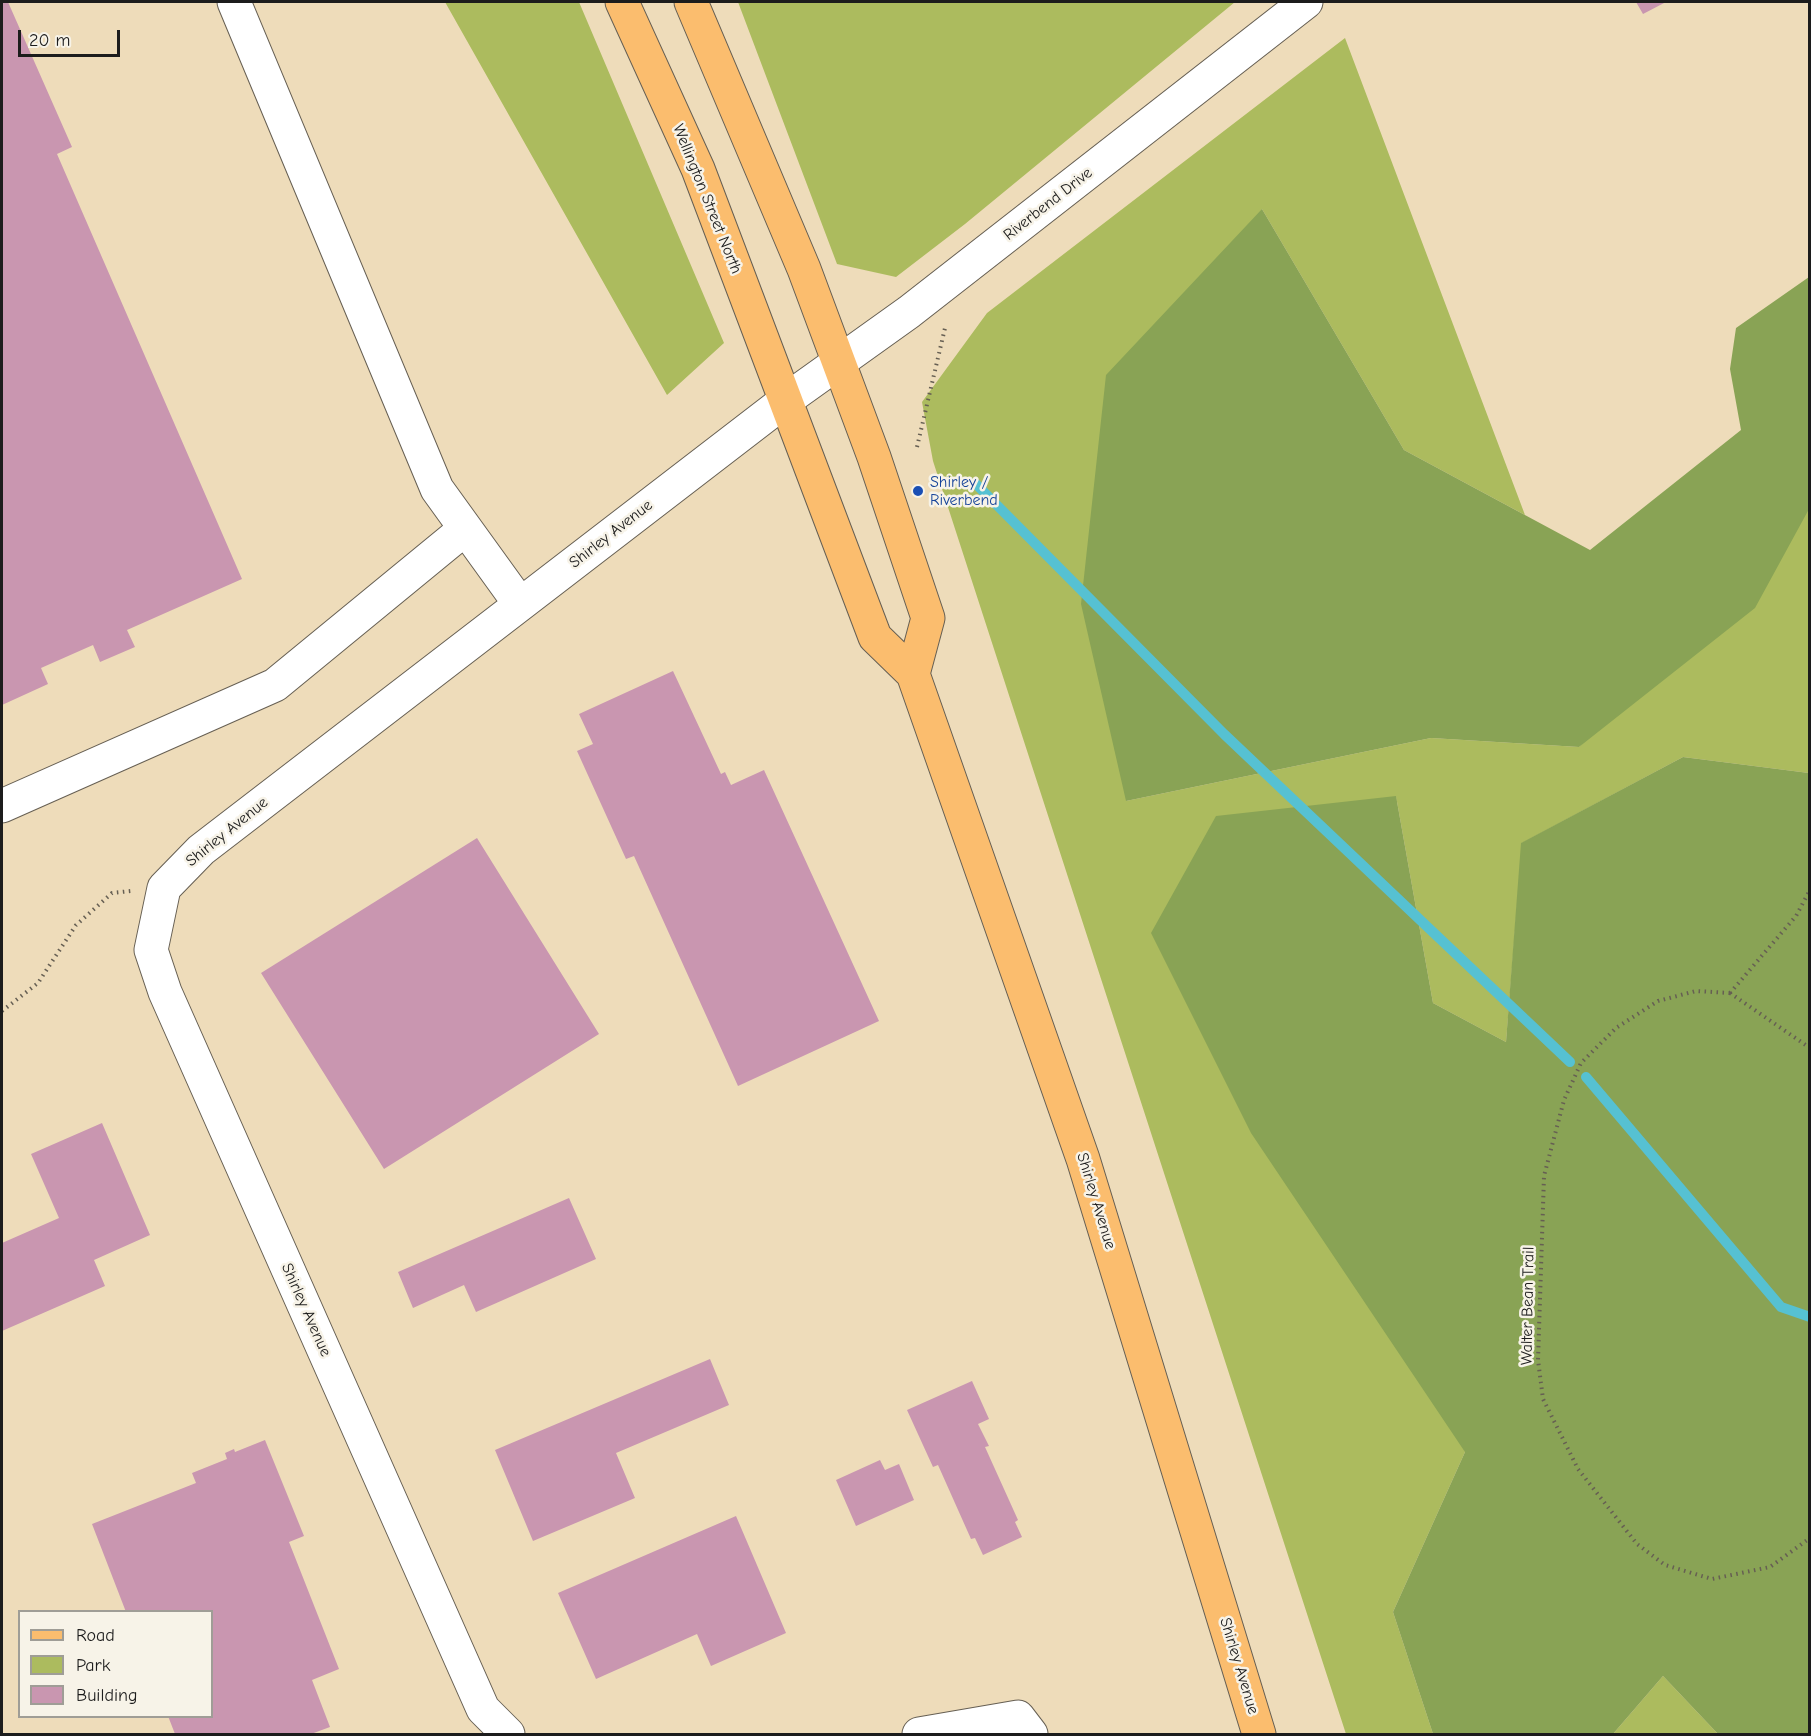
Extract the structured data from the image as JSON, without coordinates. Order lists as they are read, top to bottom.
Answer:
{
  "streets": {
    "main road": ["Wellington Street North", "Shirley Avenue"],
    "street": ["Riverbend Drive"],
    "path": ["Walter Bean Trail"]
  },
  "crossings": [
    ["Wellington Street North", "Riverbend Drive"],
    ["Wellington Street North", "Shirley Avenue"],
    ["Riverbend Drive", "Shirley Avenue"]
  ],
  "places": ["Shirley / Riverbend"],
  "legend": ["Road", "Park", "Building"],
  "scale_bar": "20 m"
}
